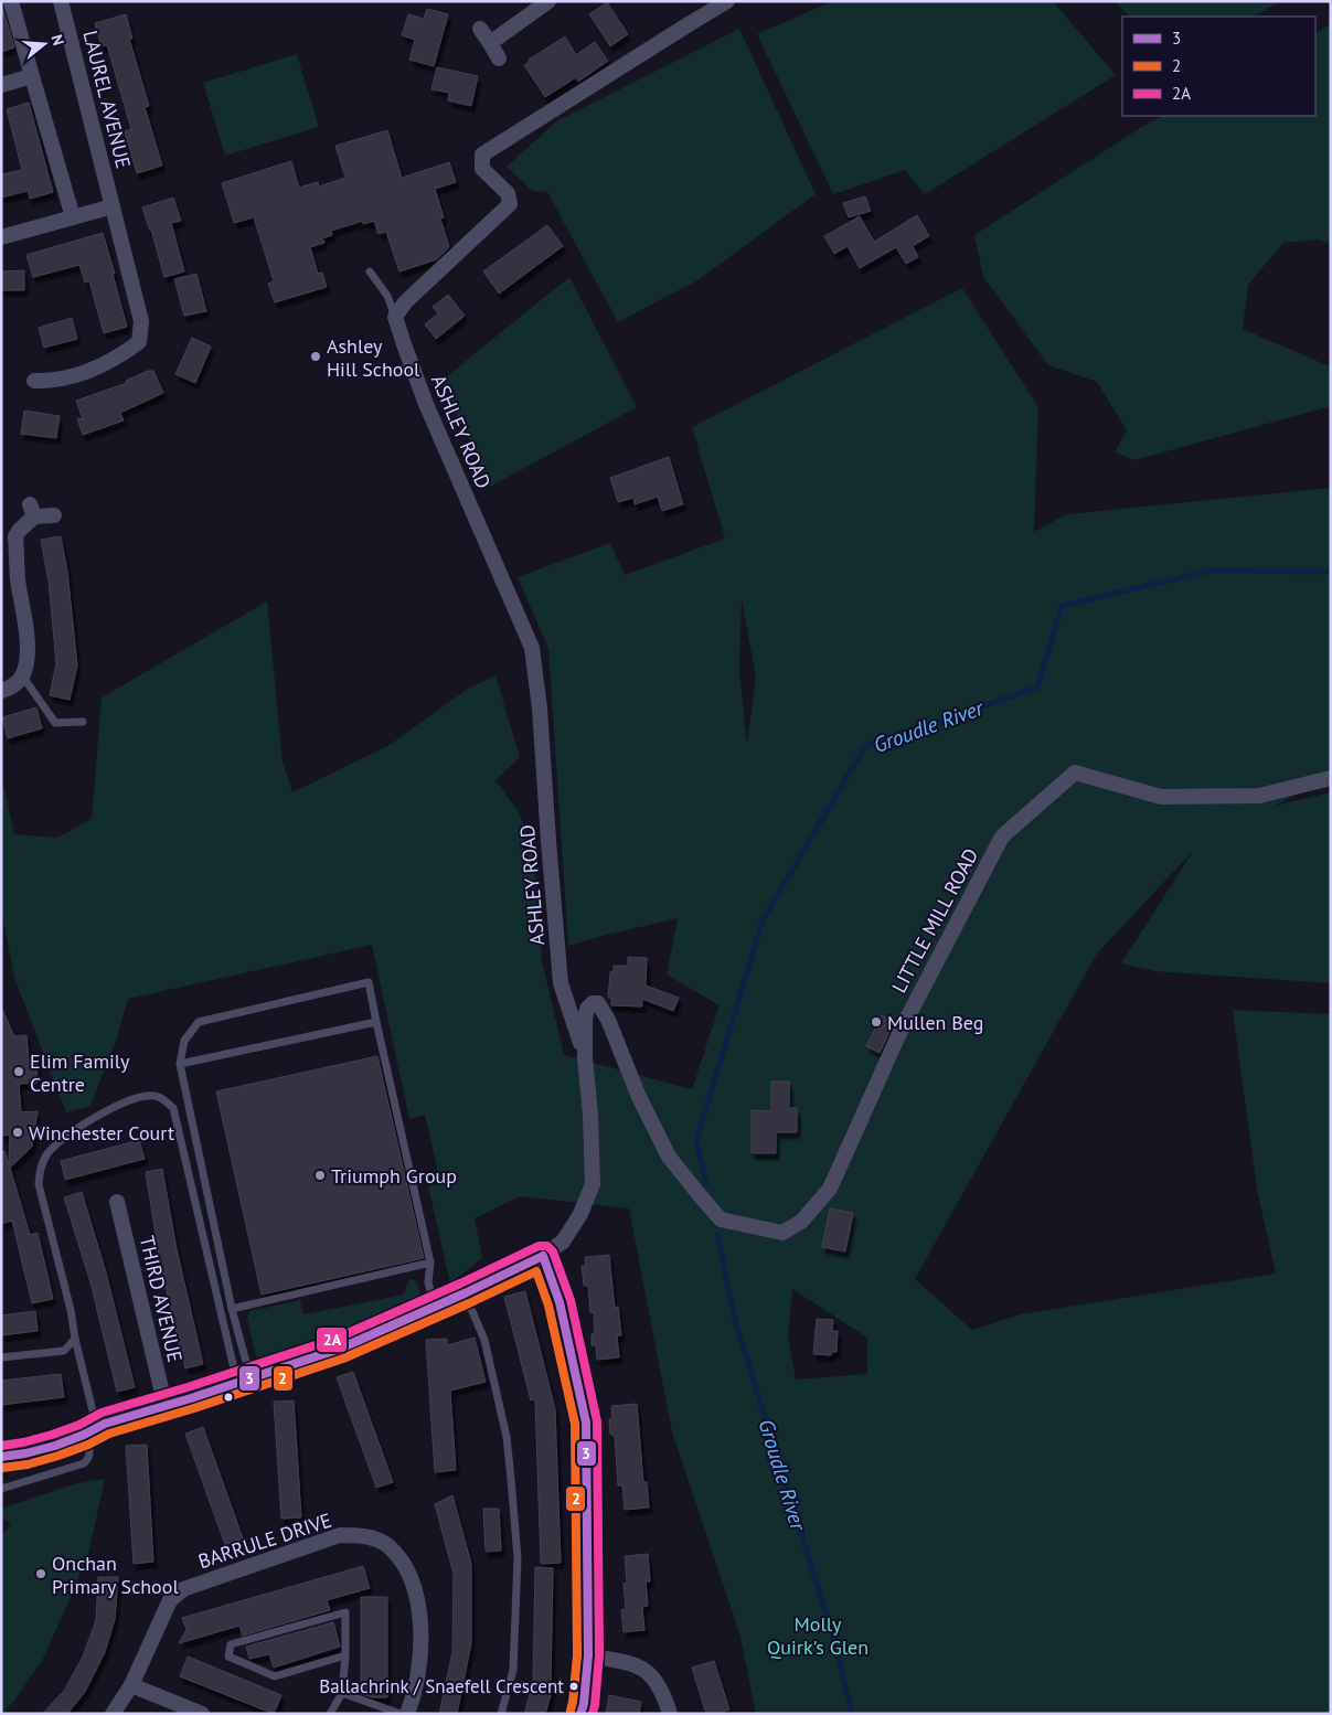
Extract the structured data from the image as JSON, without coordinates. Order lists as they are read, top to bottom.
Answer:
{
  "streets": {
    "street": [
      "LAUREL AVENUE",
      "ASHLEY ROAD",
      "LITTLE MILL ROAD",
      "THIRD AVENUE",
      "BARRULE DRIVE"
    ]
  },
  "crossings": [
    ["ASHLEY ROAD", "LITTLE MILL ROAD"]
  ],
  "water": ["Groudle River"],
  "parks": ["Molly Quirk's Glen"],
  "places": [
    "Ashley Hill School",
    "Mullen Beg",
    "Elim Family Centre",
    "Winchester Court",
    "Triumph Group",
    "Onchan Primary School",
    "Ballachrink / Snaefell Crescent"
  ],
  "lines": ["transit line 2A", "transit line 3", "transit line 2"],
  "legend": ["3", "2", "2A"],
  "north": "right"
}
